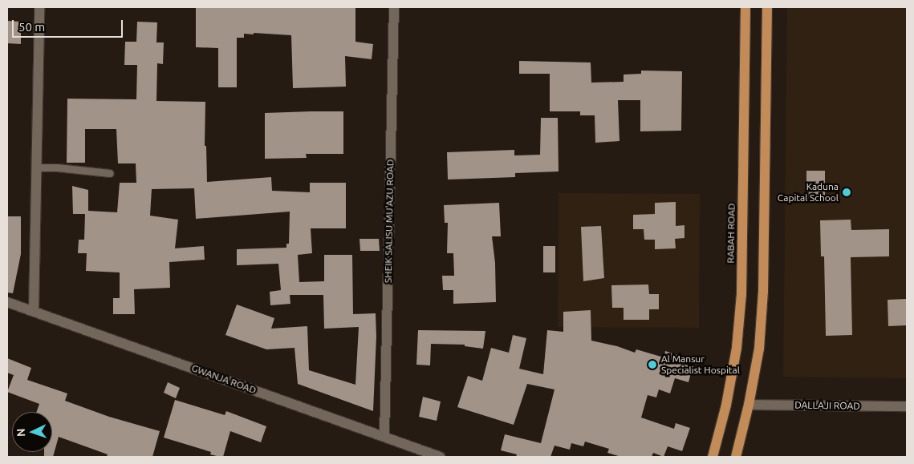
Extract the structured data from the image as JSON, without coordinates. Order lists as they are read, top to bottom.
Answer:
{
  "streets": {
    "main road": ["RABAH ROAD"],
    "street": ["SHEIK SALISU MU'AZU ROAD", "GWANJA ROAD", "DALLAJI ROAD"]
  },
  "crossings": [
    ["SHEIK SALISU MU'AZU ROAD", "GWANJA ROAD"]
  ],
  "places": ["Kaduna Capital School", "Al Mansur Specialist Hospital"],
  "scale_bar": "50 m",
  "north": "left"
}
